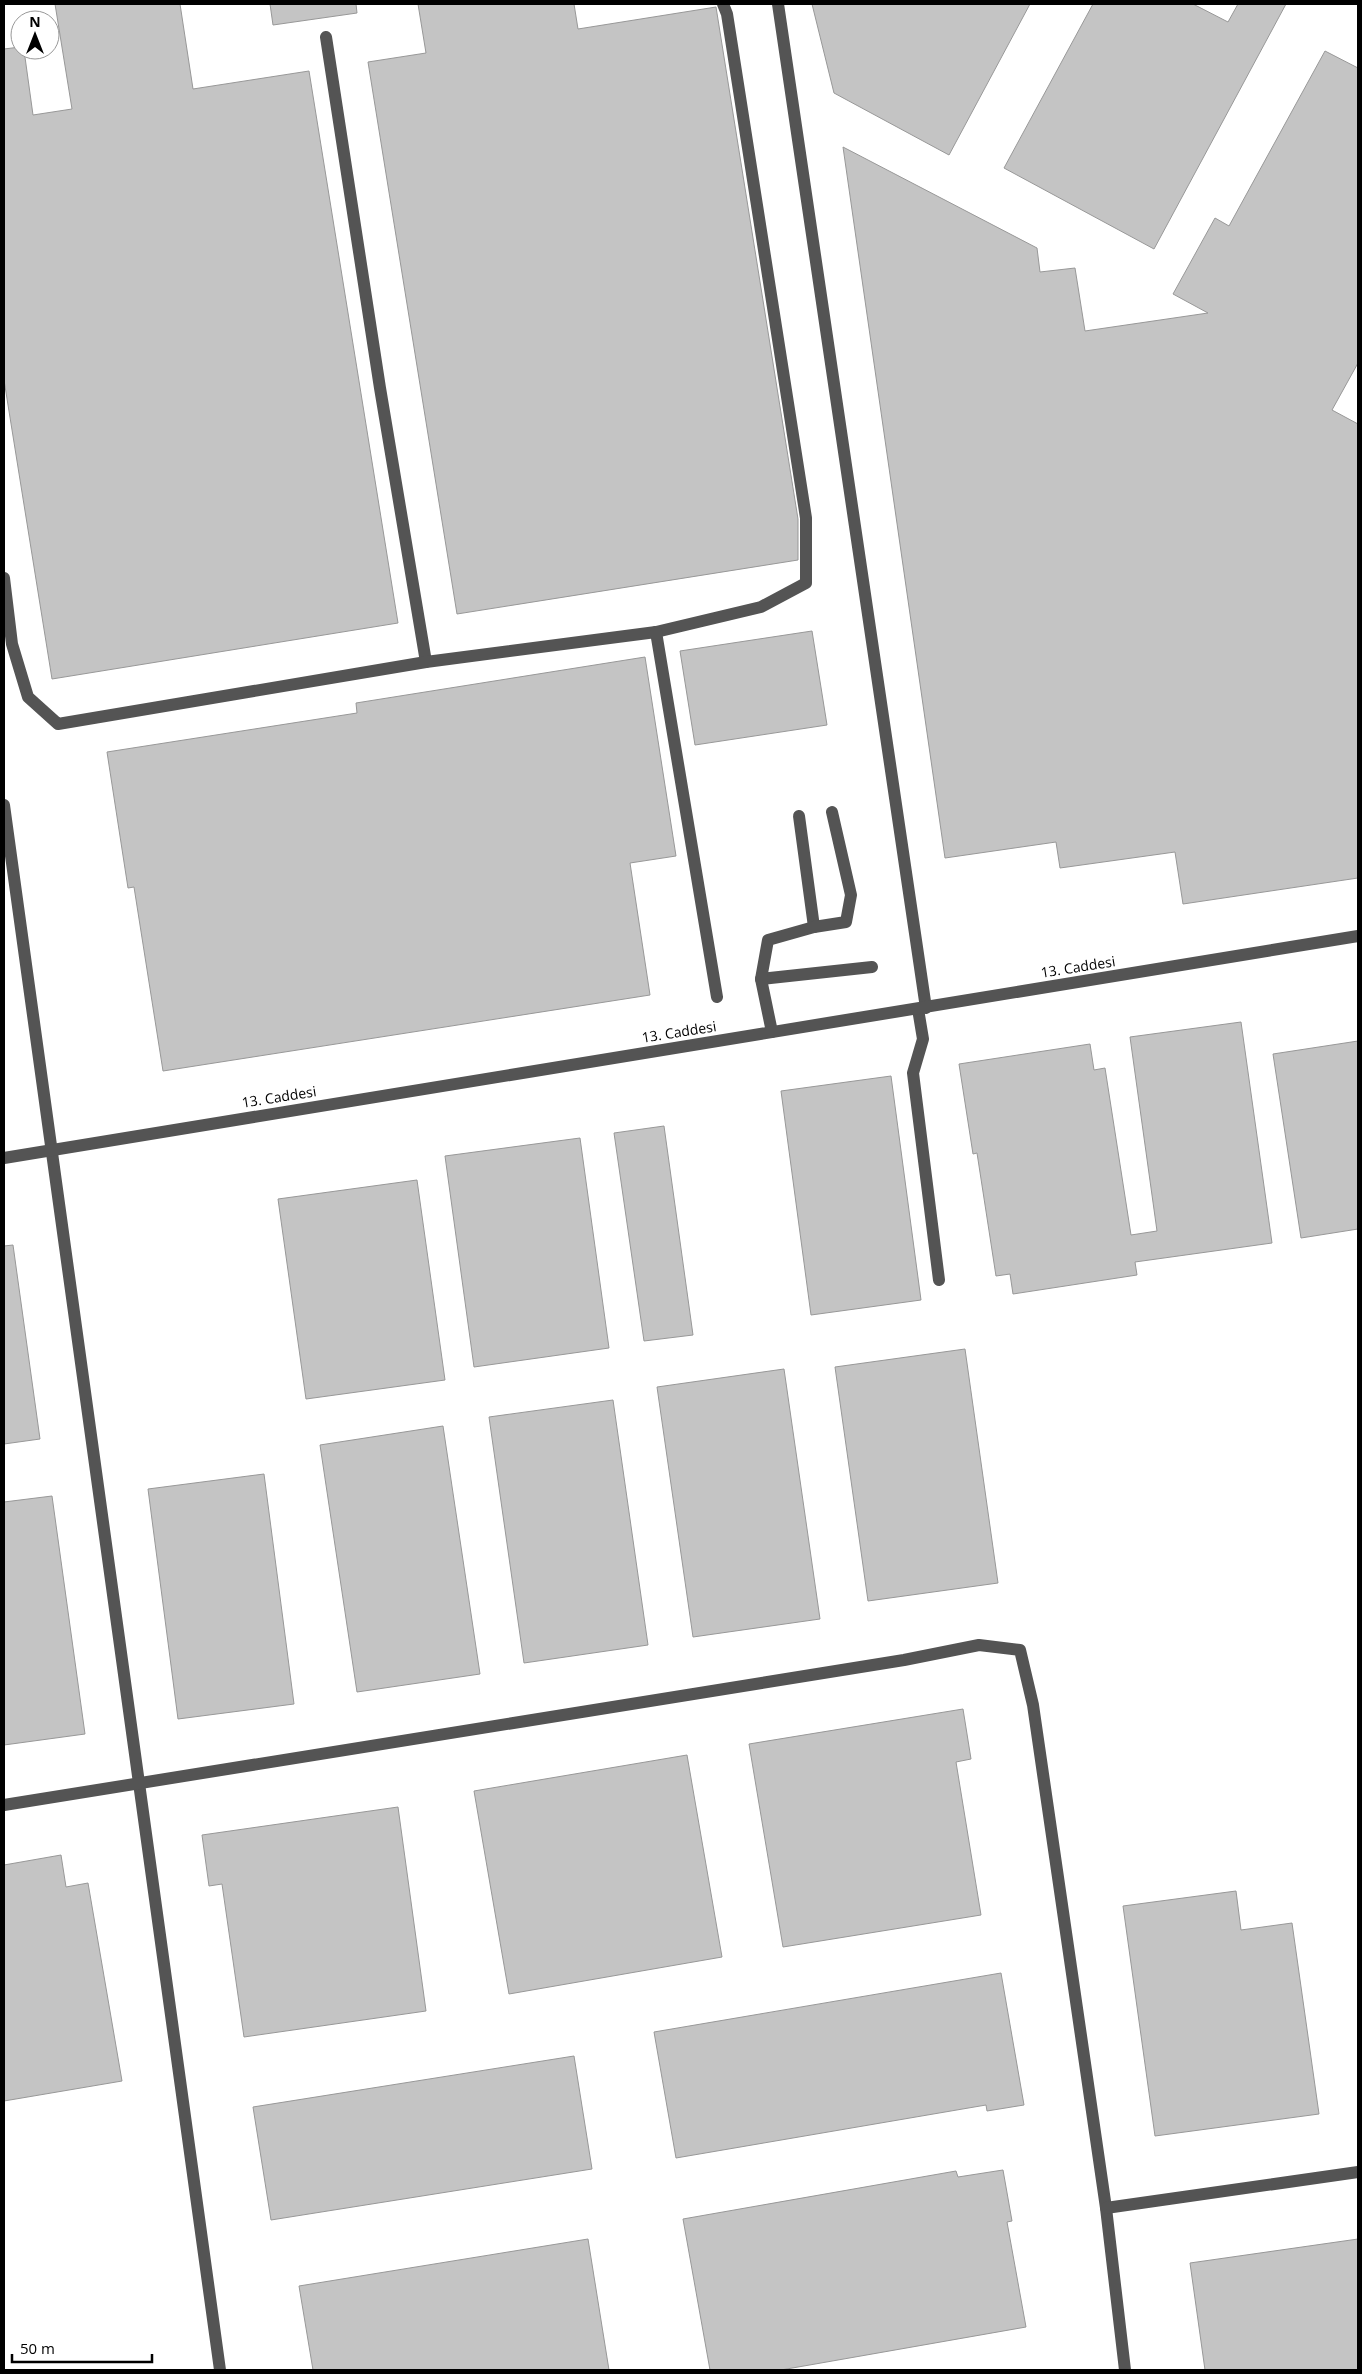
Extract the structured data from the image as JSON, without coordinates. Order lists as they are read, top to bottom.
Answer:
{
  "streets": {
    "street": ["13. Caddesi"]
  },
  "scale_bar": "50 m",
  "north": "top"
}
